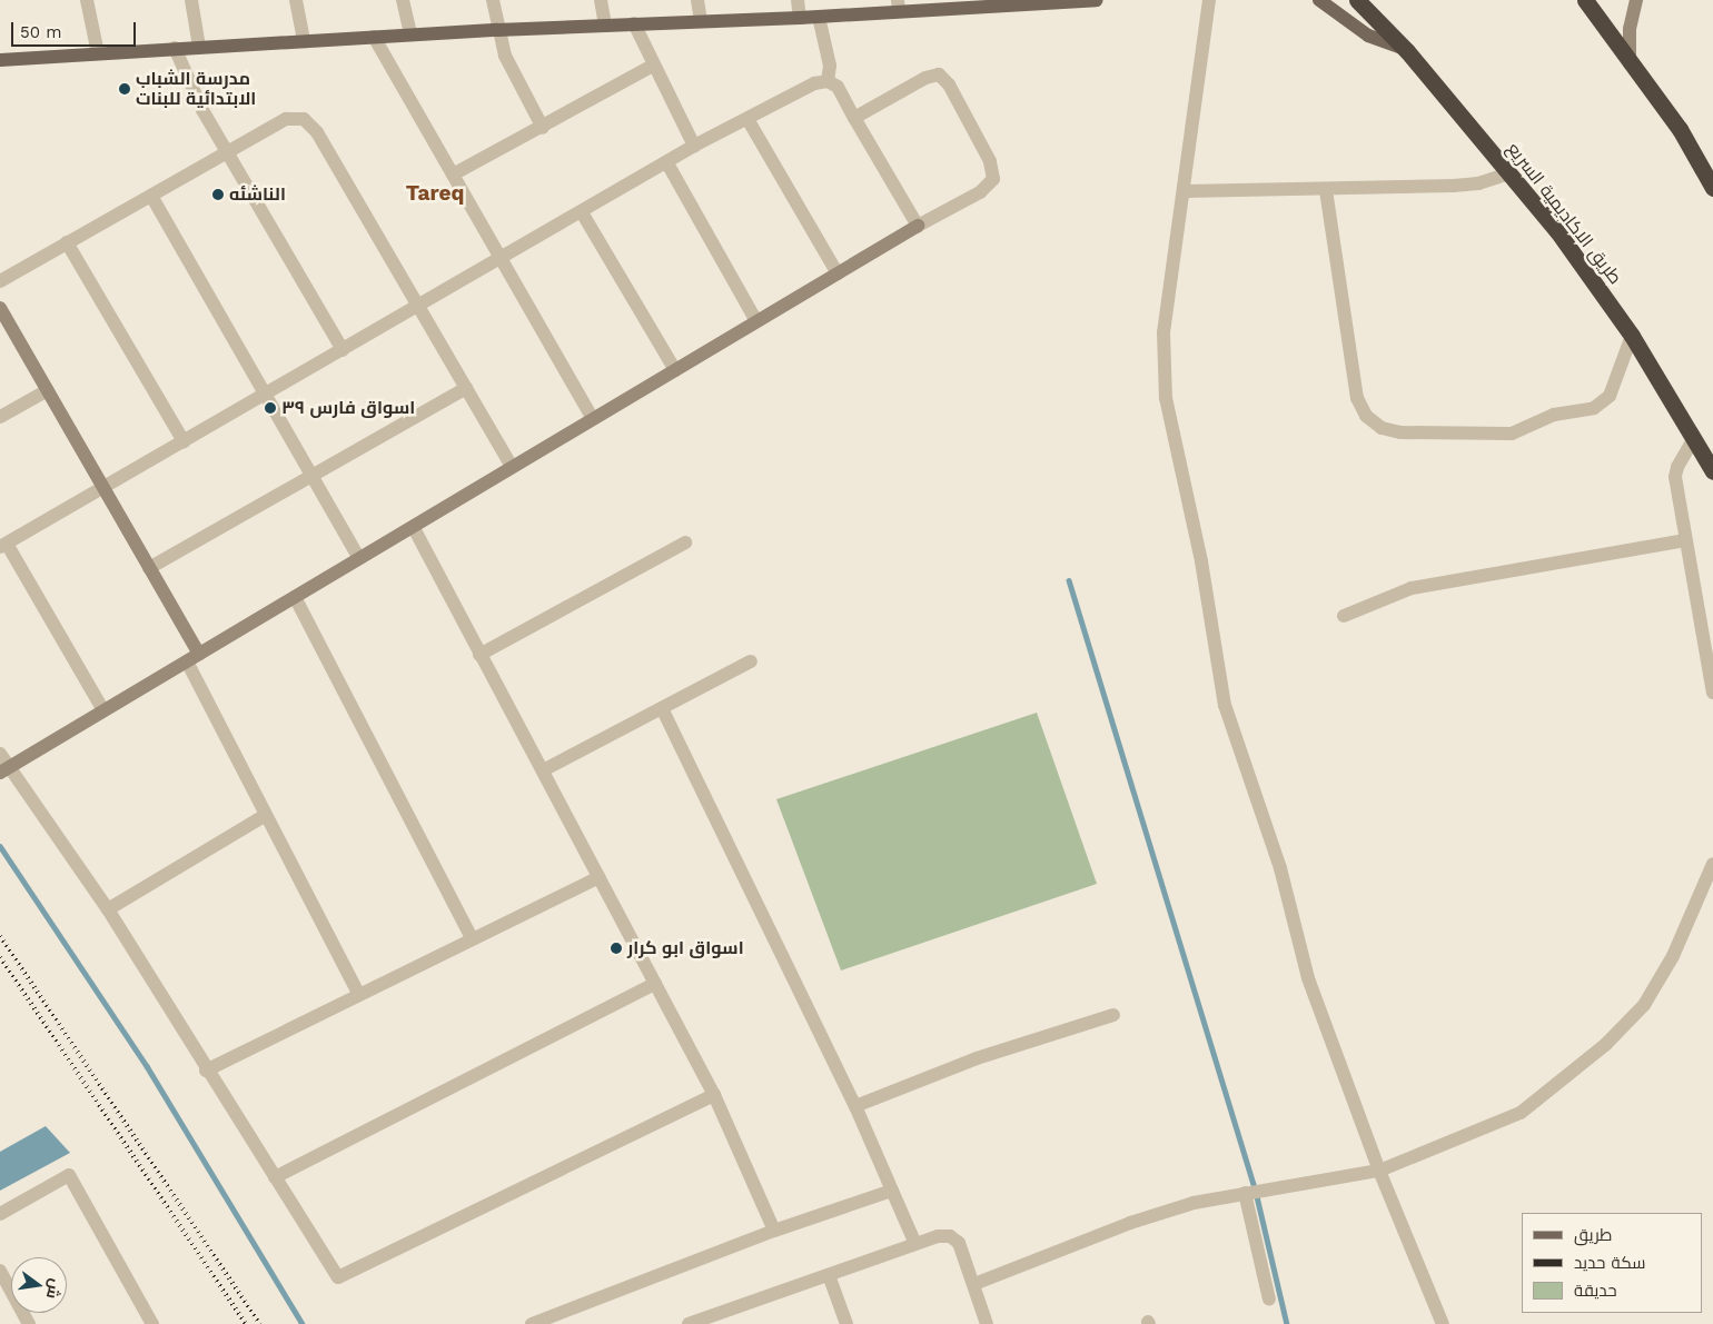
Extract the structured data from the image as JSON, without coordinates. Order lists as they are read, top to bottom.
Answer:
{
  "streets": {
    "highway": ["طريق الاكاديمية السريع"]
  },
  "districts": ["Tareq"],
  "places": [
    "مدرسة الشباب الابتدائية للبنات",
    "الناشئه",
    "اسواق فارس ٣٩",
    "اسواق ابو كرار"
  ],
  "legend": ["طريق", "سكة حديد", "حديقة"],
  "scale_bar": "50 m",
  "north": "right"
}
